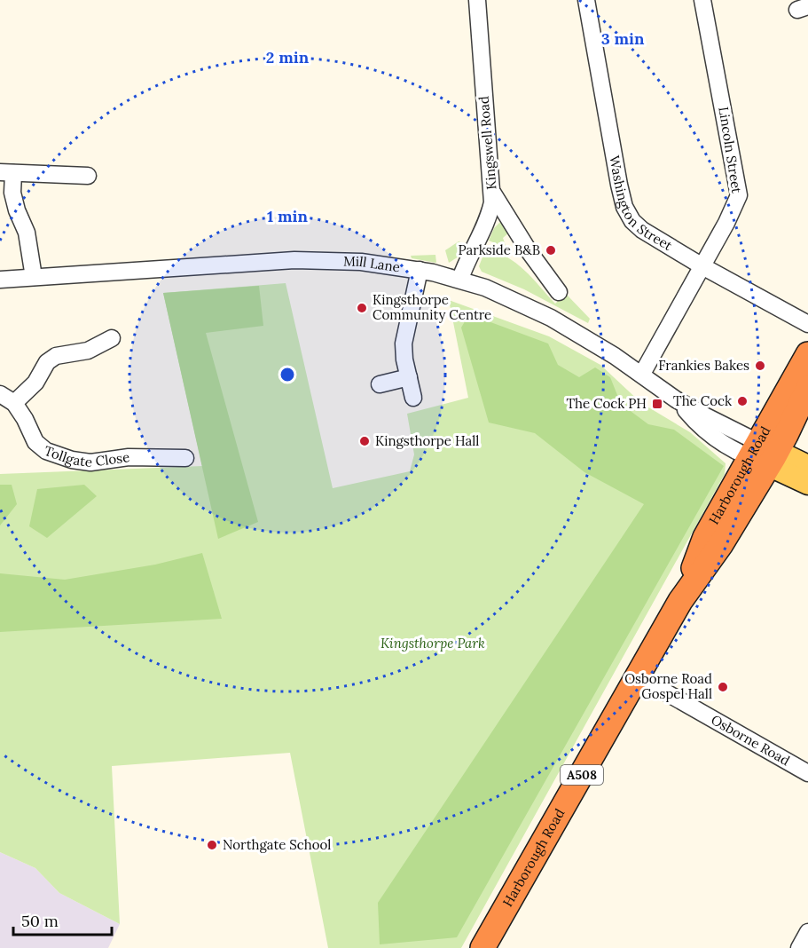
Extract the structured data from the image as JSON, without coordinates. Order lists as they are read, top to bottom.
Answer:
{
  "streets": {
    "highway": ["Harborough Road", "A508"],
    "street": [
      "Kingswell Road",
      "Lincoln Street",
      "Washington Street",
      "Mill Lane",
      "Tollgate Close",
      "Osborne Road"
    ]
  },
  "crossings": [
    ["Kingswell Road", "Mill Lane"],
    ["Lincoln Street", "Washington Street"],
    ["Lincoln Street", "Mill Lane"],
    ["Mill Lane", "Harborough Road"],
    ["Mill Lane", "A508"],
    ["Harborough Road", "Osborne Road"],
    ["Harborough Road", "A508"]
  ],
  "parks": ["Kingsthorpe Park"],
  "places": {
    "other": [
      "Parkside B&B",
      "Kingsthorpe Community Centre",
      "Frankies Bakes",
      "The Cock",
      "Kingsthorpe Hall",
      "Osborne Road Gospel Hall",
      "Northgate School"
    ],
    "transit": ["The Cock PH"]
  },
  "scale_bar": "50 m",
  "rings": ["3 min", "2 min", "1 min"]
}
